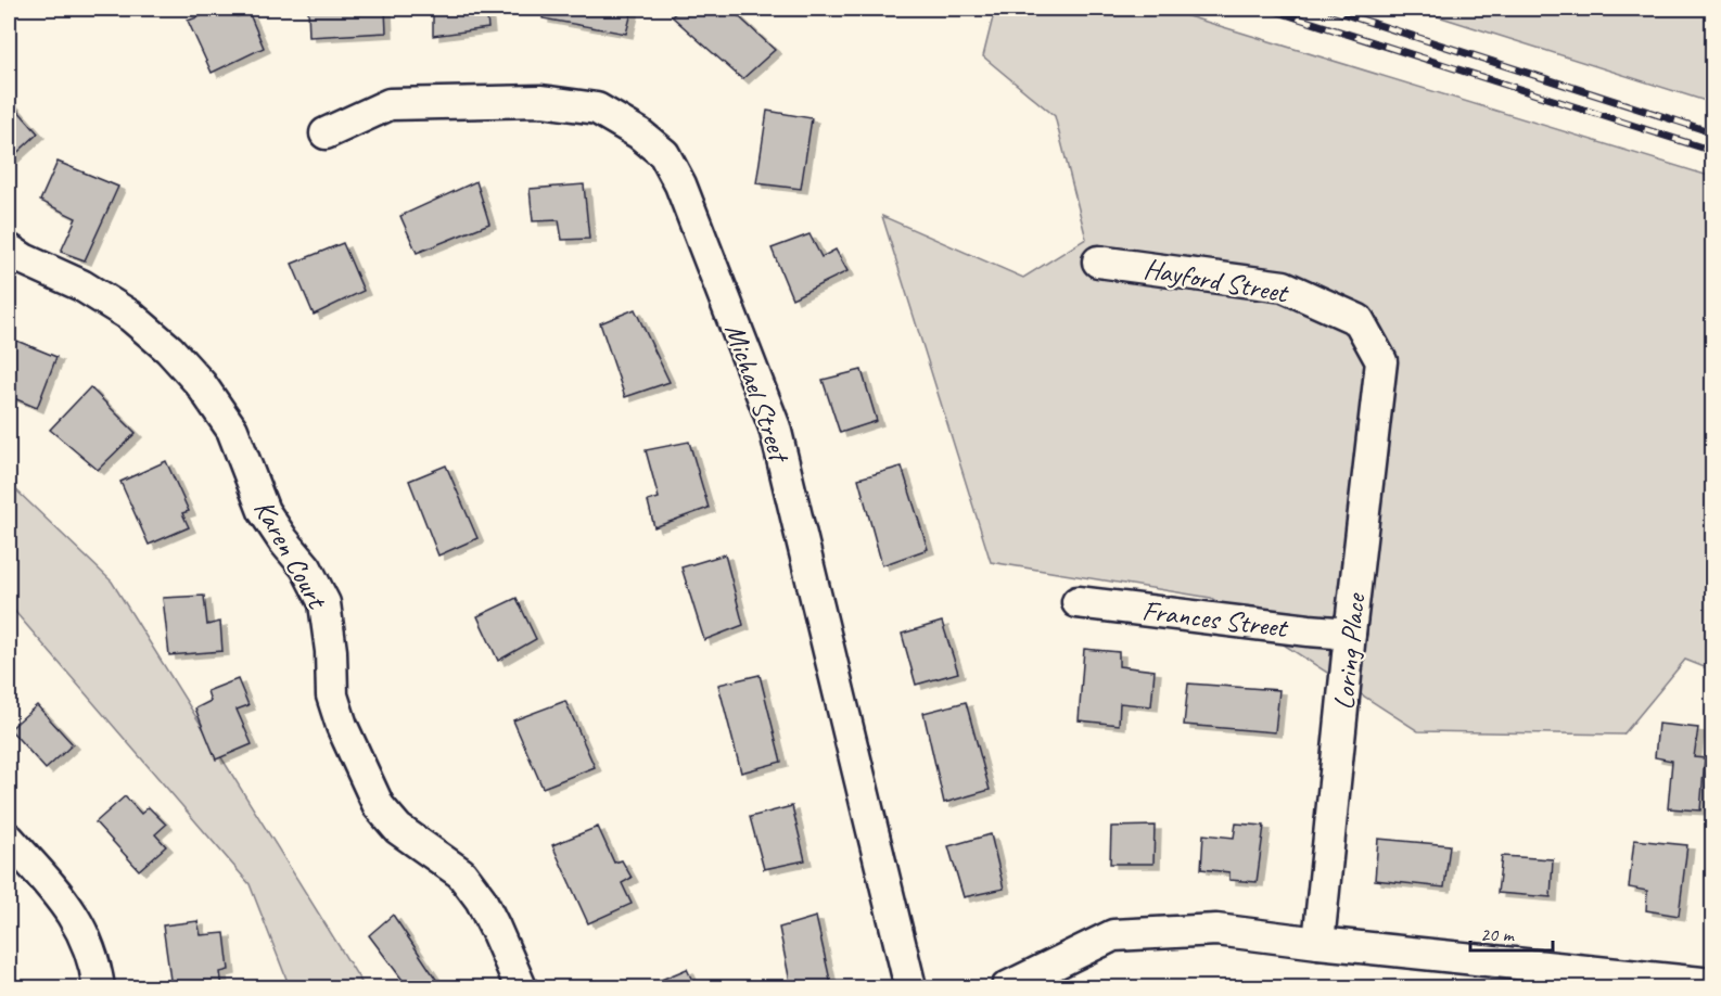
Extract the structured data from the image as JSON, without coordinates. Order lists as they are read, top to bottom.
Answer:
{
  "streets": {
    "street": [
      "Hayford Street",
      "Michael Street",
      "Karen Court",
      "Frances Street",
      "Loring Place"
    ]
  },
  "crossings": [
    ["Hayford Street", "Loring Place"],
    ["Frances Street", "Loring Place"]
  ],
  "scale_bar": "20 m"
}
